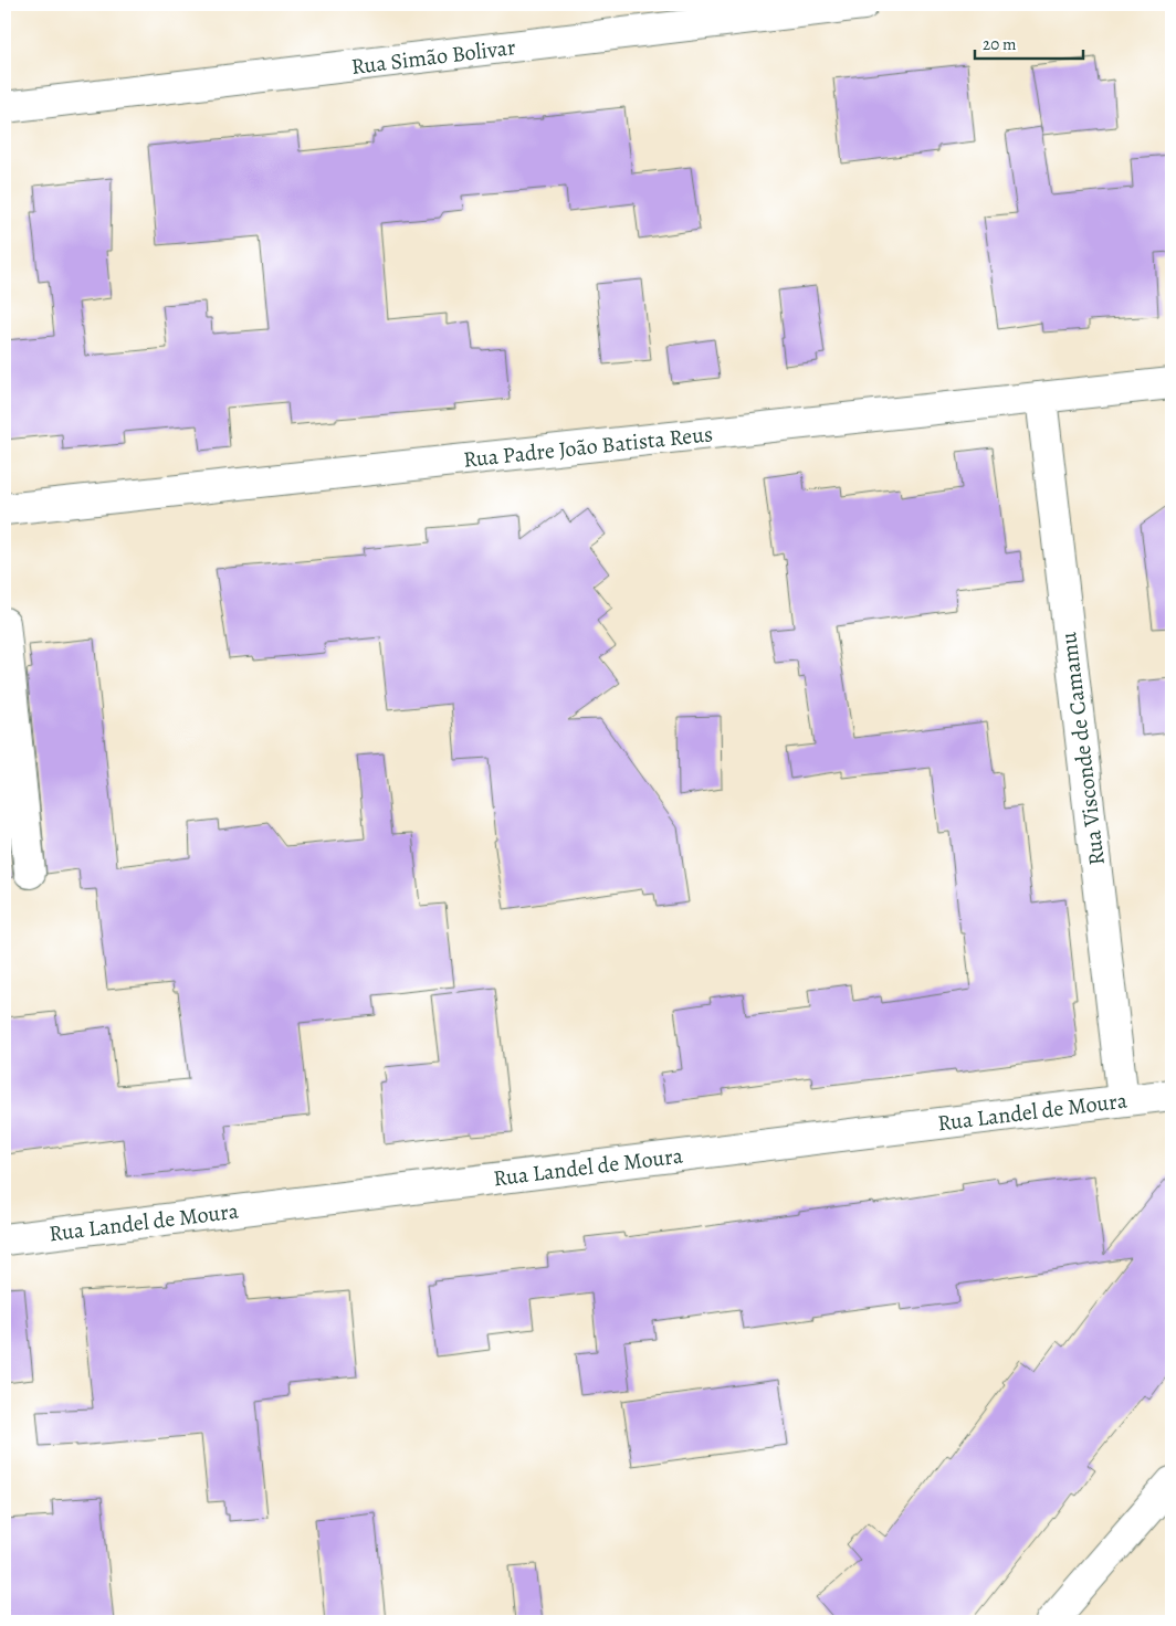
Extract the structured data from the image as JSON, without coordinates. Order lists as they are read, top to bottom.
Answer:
{
  "streets": {
    "street": [
      "Rua Simão Bolivar",
      "Rua Padre João Batista Reus",
      "Rua Visconde de Camamu",
      "Rua Landel de Moura"
    ]
  },
  "crossings": [
    ["Rua Padre João Batista Reus", "Rua Visconde de Camamu"],
    ["Rua Visconde de Camamu", "Rua Landel de Moura"]
  ],
  "scale_bar": "20 m"
}
